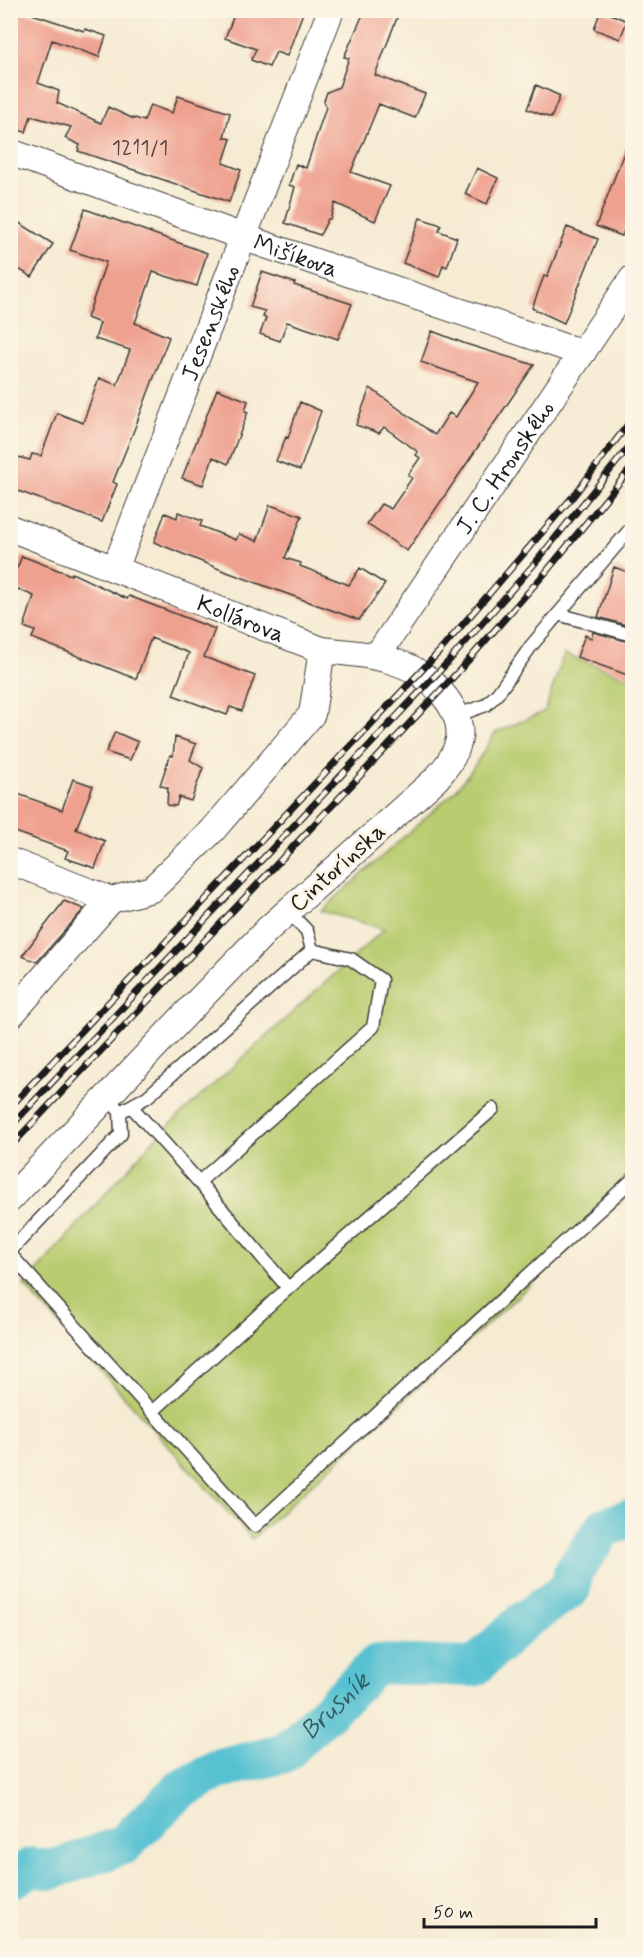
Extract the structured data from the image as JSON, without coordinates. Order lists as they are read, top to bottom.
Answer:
{
  "streets": {
    "street": [
      "Mišíkova",
      "Jesenského",
      "J. C. Hronského",
      "Kollárova",
      "Cintorínska"
    ]
  },
  "crossings": [
    ["Mišíkova", "Jesenského"],
    ["Mišíkova", "J. C. Hronského"],
    ["Jesenského", "Kollárova"],
    ["J. C. Hronského", "Kollárova"],
    ["Kollárova", "Cintorínska"]
  ],
  "water": ["Brusník"],
  "house_numbers": ["1211/1"],
  "scale_bar": "50 m"
}
